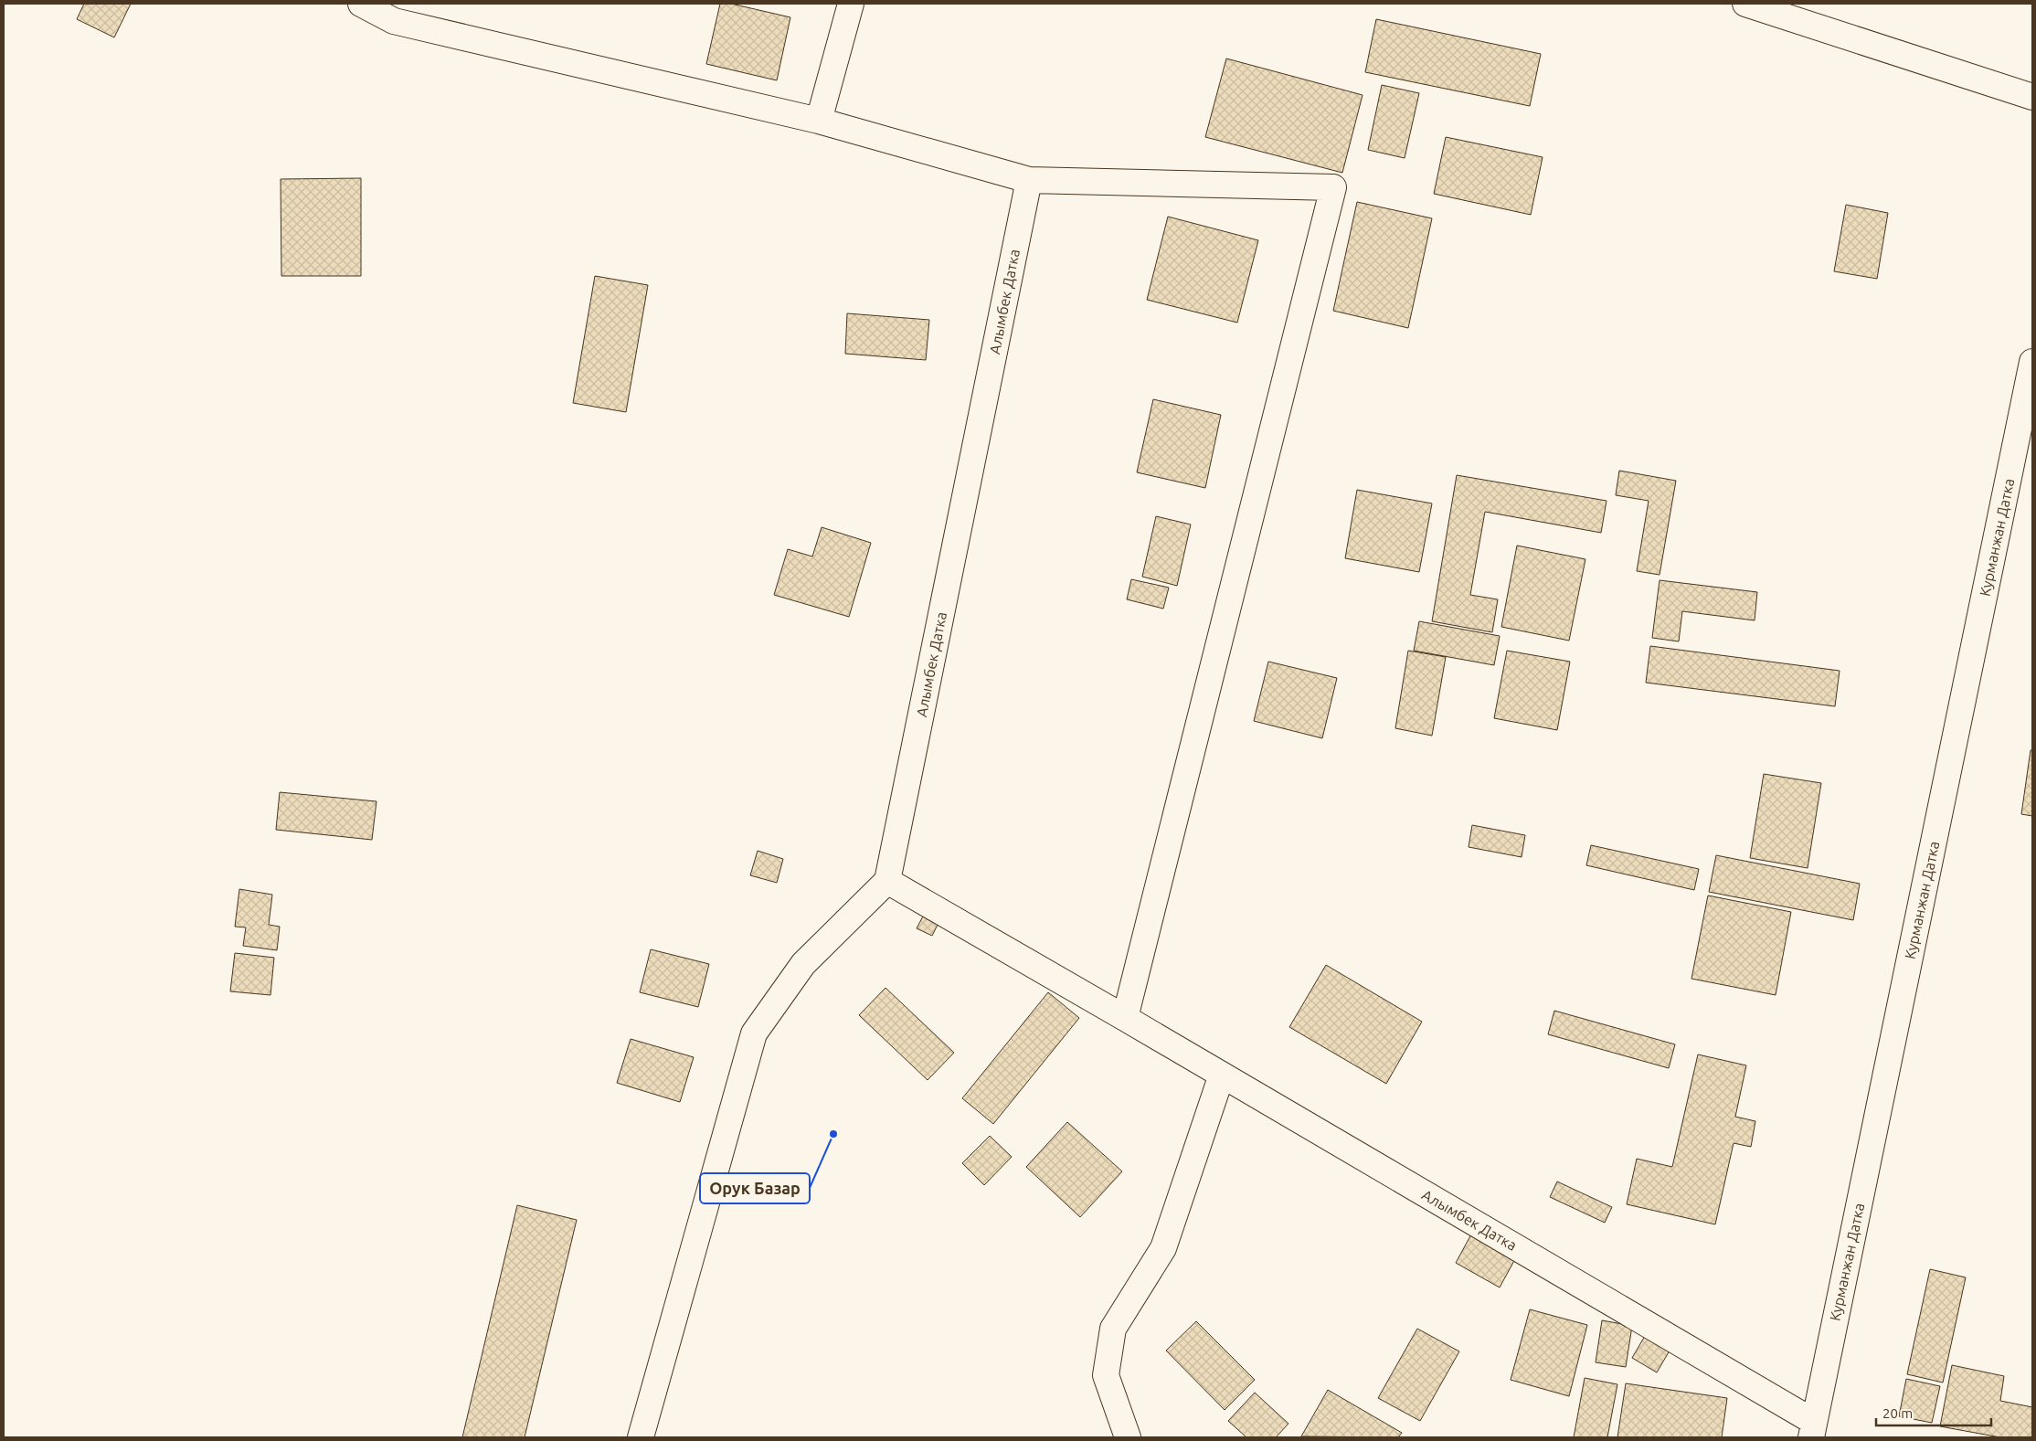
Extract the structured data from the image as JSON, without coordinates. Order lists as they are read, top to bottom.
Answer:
{
  "streets": {
    "street": ["Алымбек Датка", "Курманжан Датка"]
  },
  "crossings": [
    ["Алымбек Датка", "Курманжан Датка"]
  ],
  "places": ["Орук Базар"],
  "scale_bar": "20 m"
}
